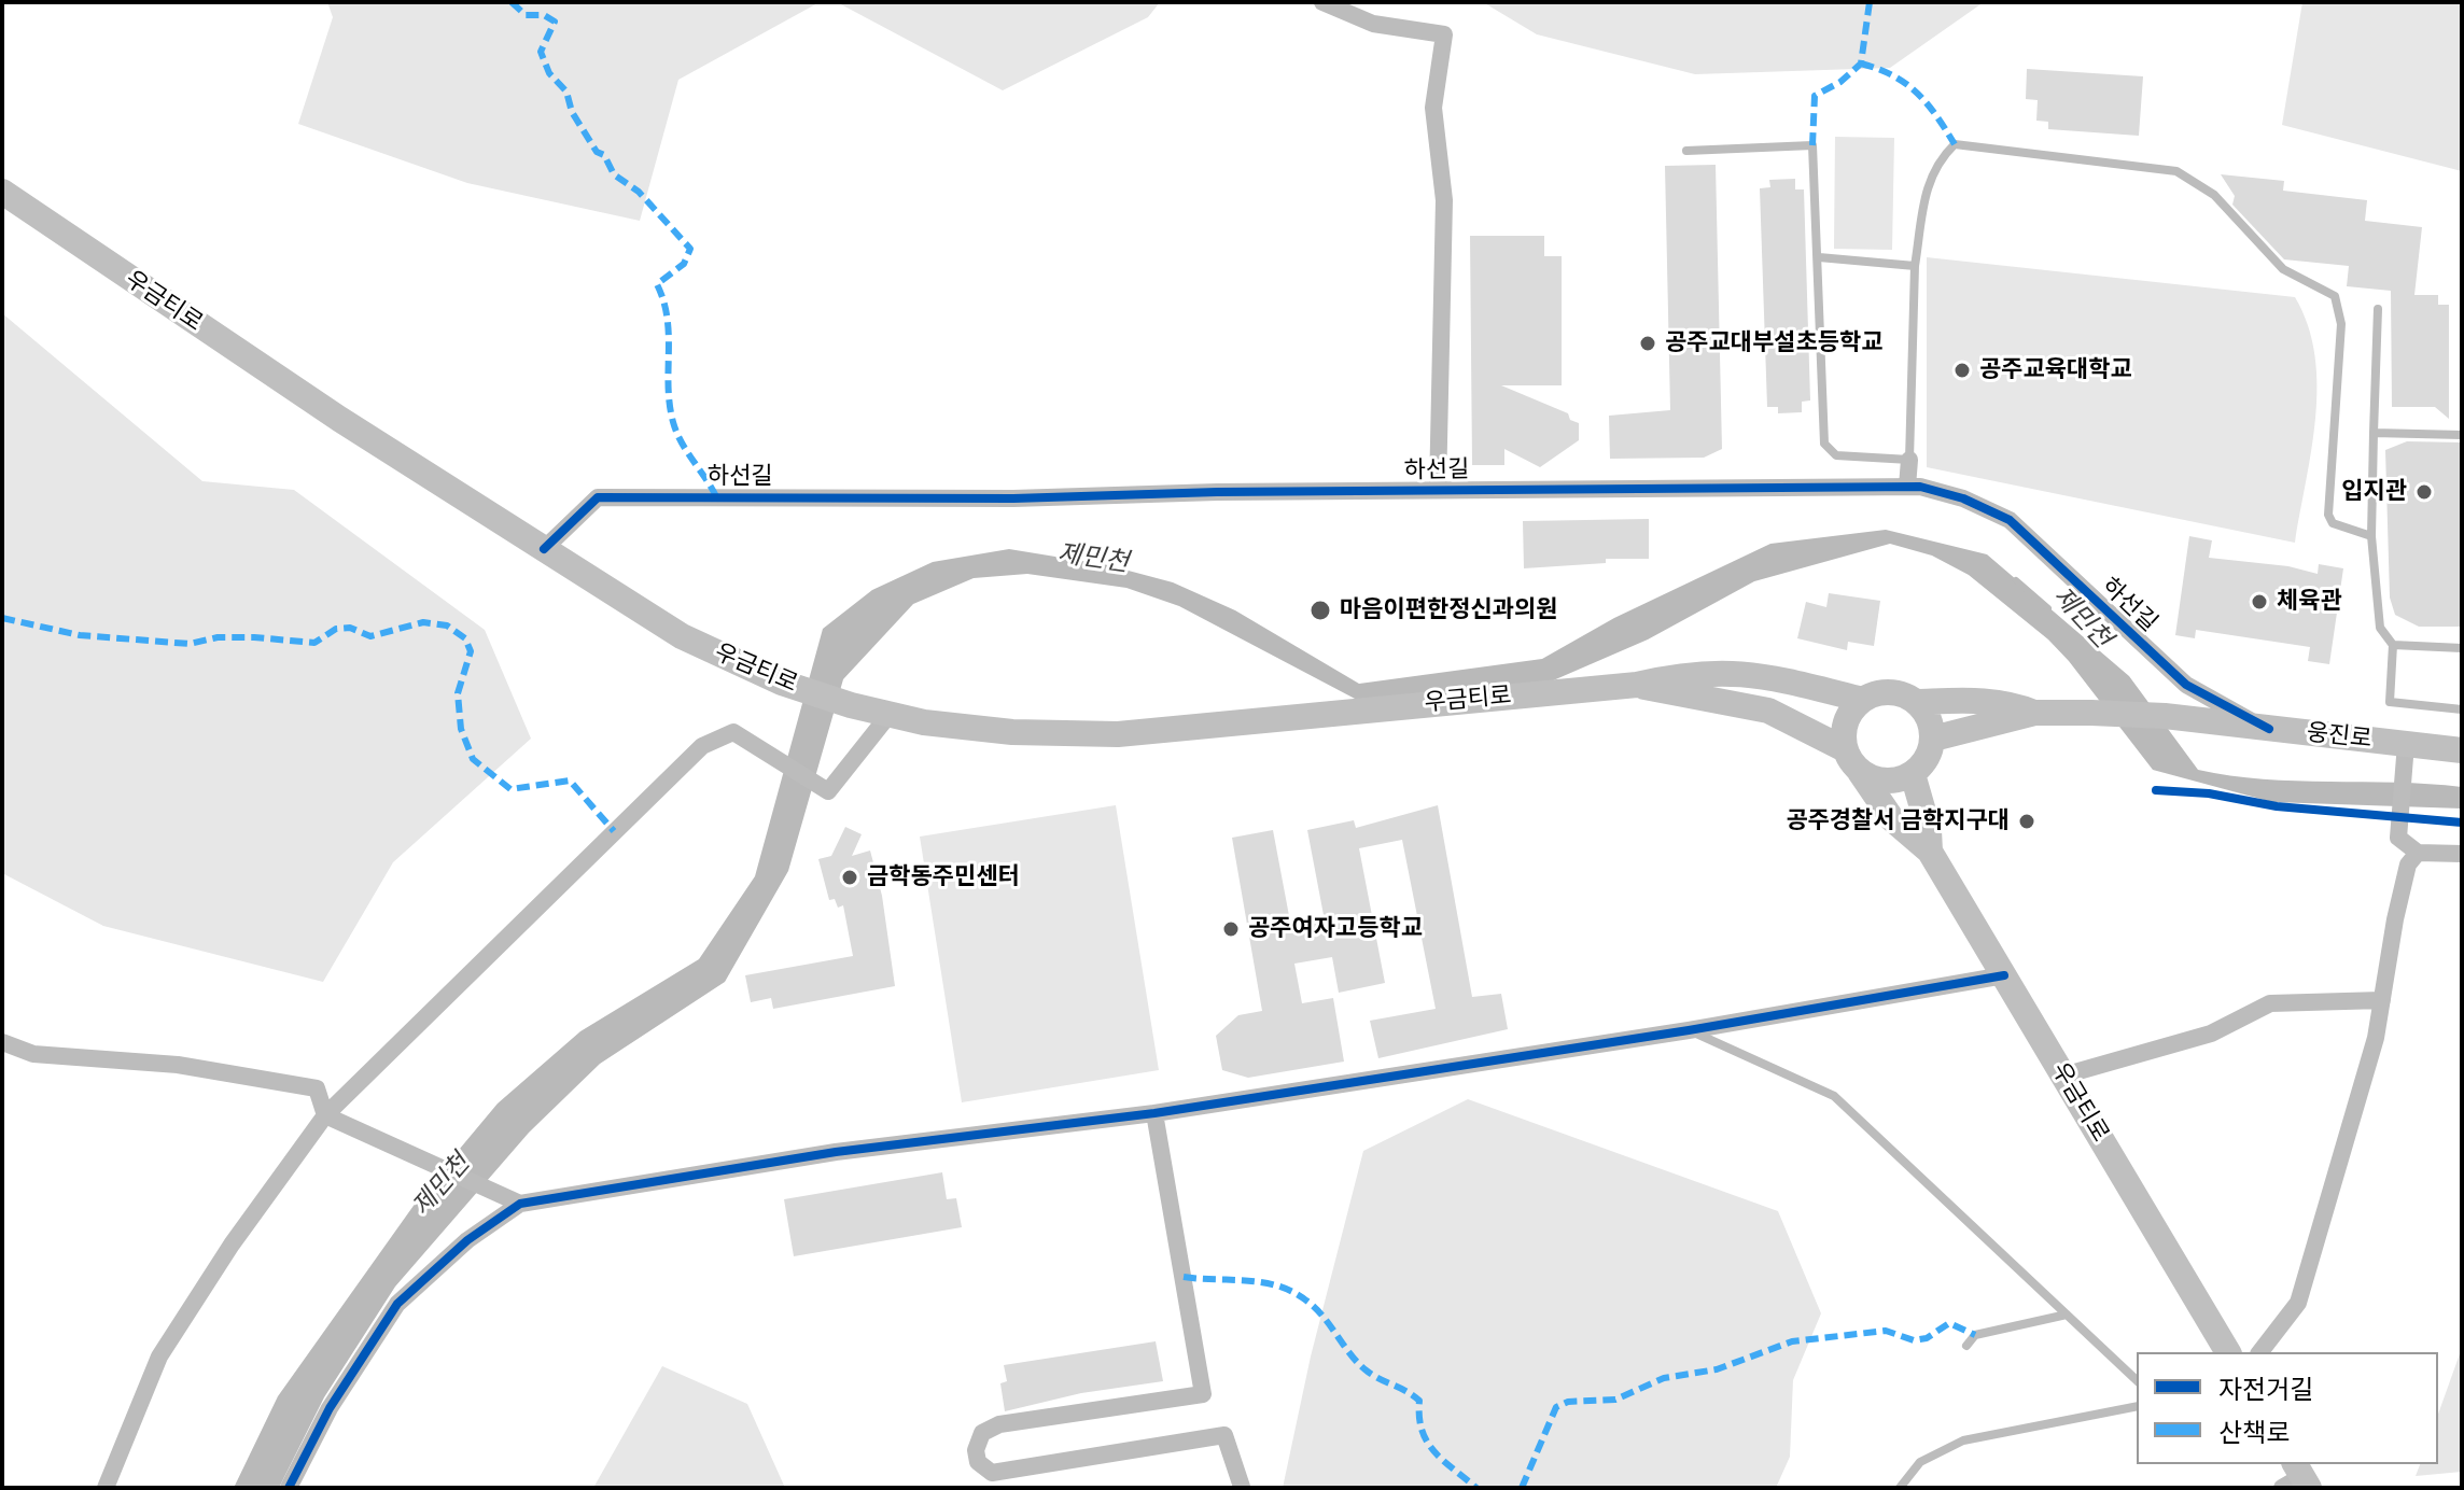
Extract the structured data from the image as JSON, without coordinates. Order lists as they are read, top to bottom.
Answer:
{
  "streets": {
    "main road": ["우금티로", "웅진로"],
    "street": ["하선길"]
  },
  "crossings": [
    ["우금티로", "하선길"],
    ["하선길", "웅진로"]
  ],
  "water": ["제민천"],
  "places": [
    "공주교대부설초등학교",
    "공주교육대학교",
    "입지관",
    "체육관",
    "마음이편한정신과의원",
    "공주경찰서 금학지구대",
    "금학동주민센터",
    "공주여자고등학교"
  ],
  "legend": ["자전거길", "산책로"]
}
